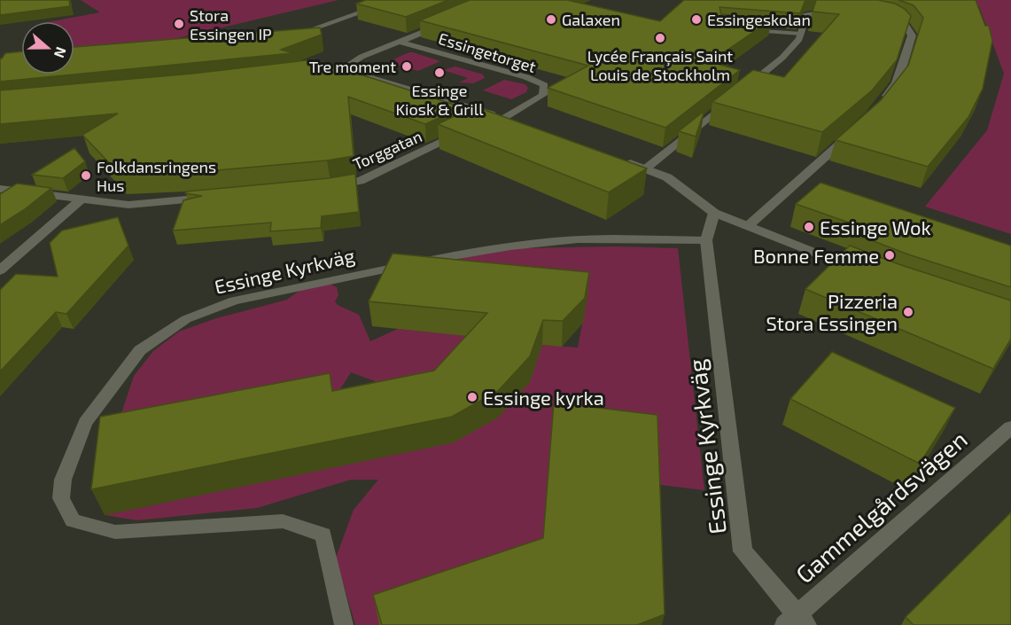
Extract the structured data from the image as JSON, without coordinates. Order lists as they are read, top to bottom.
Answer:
{
  "streets": {
    "street": [
      "Essingetorget",
      "Torggatan",
      "Essinge Kyrkväg",
      "Gammelgårdsvägen"
    ]
  },
  "crossings": [
    ["Essingetorget", "Torggatan"],
    ["Essinge Kyrkväg", "Gammelgårdsvägen"]
  ],
  "places": [
    "Galaxen",
    "Essingeskolan",
    "Stora Essingen IP",
    "Lycée Français Saint Louis de Stockholm",
    "Tre moment",
    "Essinge Kiosk & Grill",
    "Folkdansringens Hus",
    "Essinge Wok",
    "Bonne Femme",
    "Pizzeria Stora Essingen",
    "Essinge kyrka"
  ],
  "north": "right"
}
